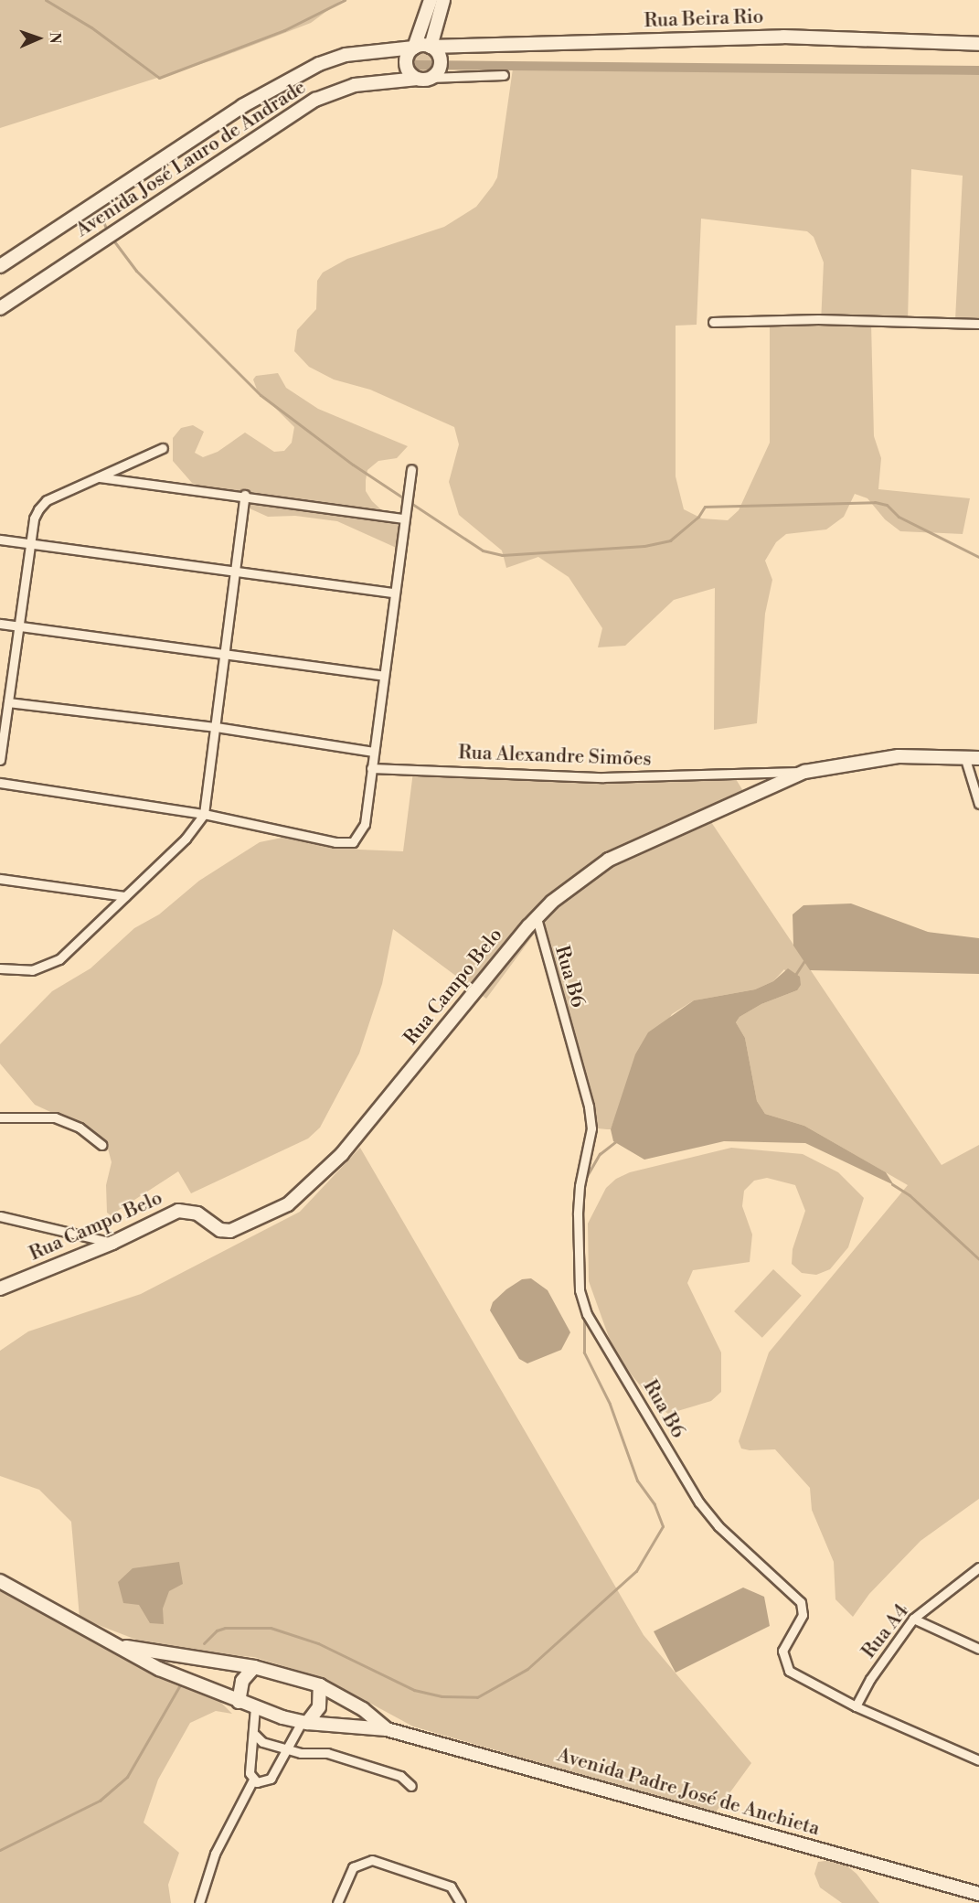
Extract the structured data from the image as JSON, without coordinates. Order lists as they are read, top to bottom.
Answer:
{
  "streets": {
    "street": [
      "Rua Beira Rio",
      "Avenida José Lauro de Andrade",
      "Rua Alexandre Simões",
      "Rua B6",
      "Rua Campo Belo",
      "Rua A4",
      "Avenida Padre José de Anchieta"
    ]
  },
  "crossings": [
    ["Rua Beira Rio", "Avenida José Lauro de Andrade"],
    ["Rua Alexandre Simões", "Rua Campo Belo"],
    ["Rua B6", "Rua Campo Belo"],
    ["Rua B6", "Rua A4"]
  ],
  "north": "right"
}
